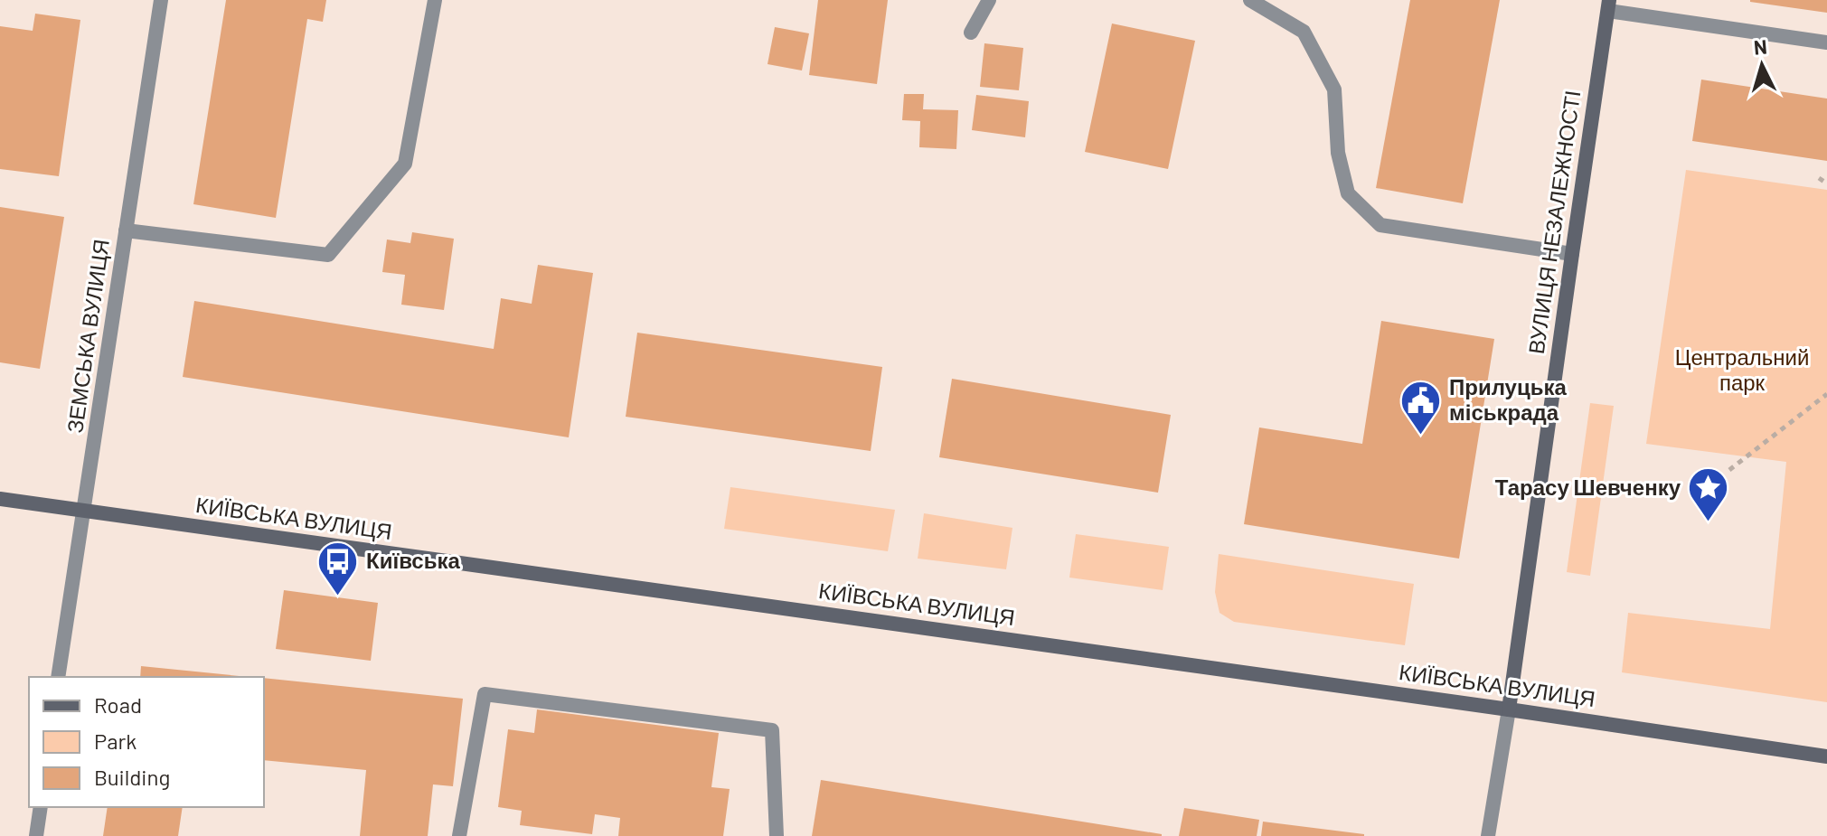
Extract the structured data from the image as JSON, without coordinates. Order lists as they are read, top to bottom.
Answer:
{
  "streets": {
    "main road": ["ВУЛИЦЯ НЕЗАЛЕЖНОСТІ", "КИЇВСЬКА ВУЛИЦЯ"],
    "street": ["ЗЕМСЬКА ВУЛИЦЯ"]
  },
  "crossings": [
    ["ВУЛИЦЯ НЕЗАЛЕЖНОСТІ", "КИЇВСЬКА ВУЛИЦЯ"],
    ["ЗЕМСЬКА ВУЛИЦЯ", "КИЇВСЬКА ВУЛИЦЯ"]
  ],
  "parks": ["Центральний парк"],
  "places": {
    "public building": ["Прилуцька міськрада"],
    "place": ["Тарасу Шевченку"],
    "bus stop": ["Київська"]
  },
  "legend": ["Road", "Park", "Building"],
  "north": "top"
}
